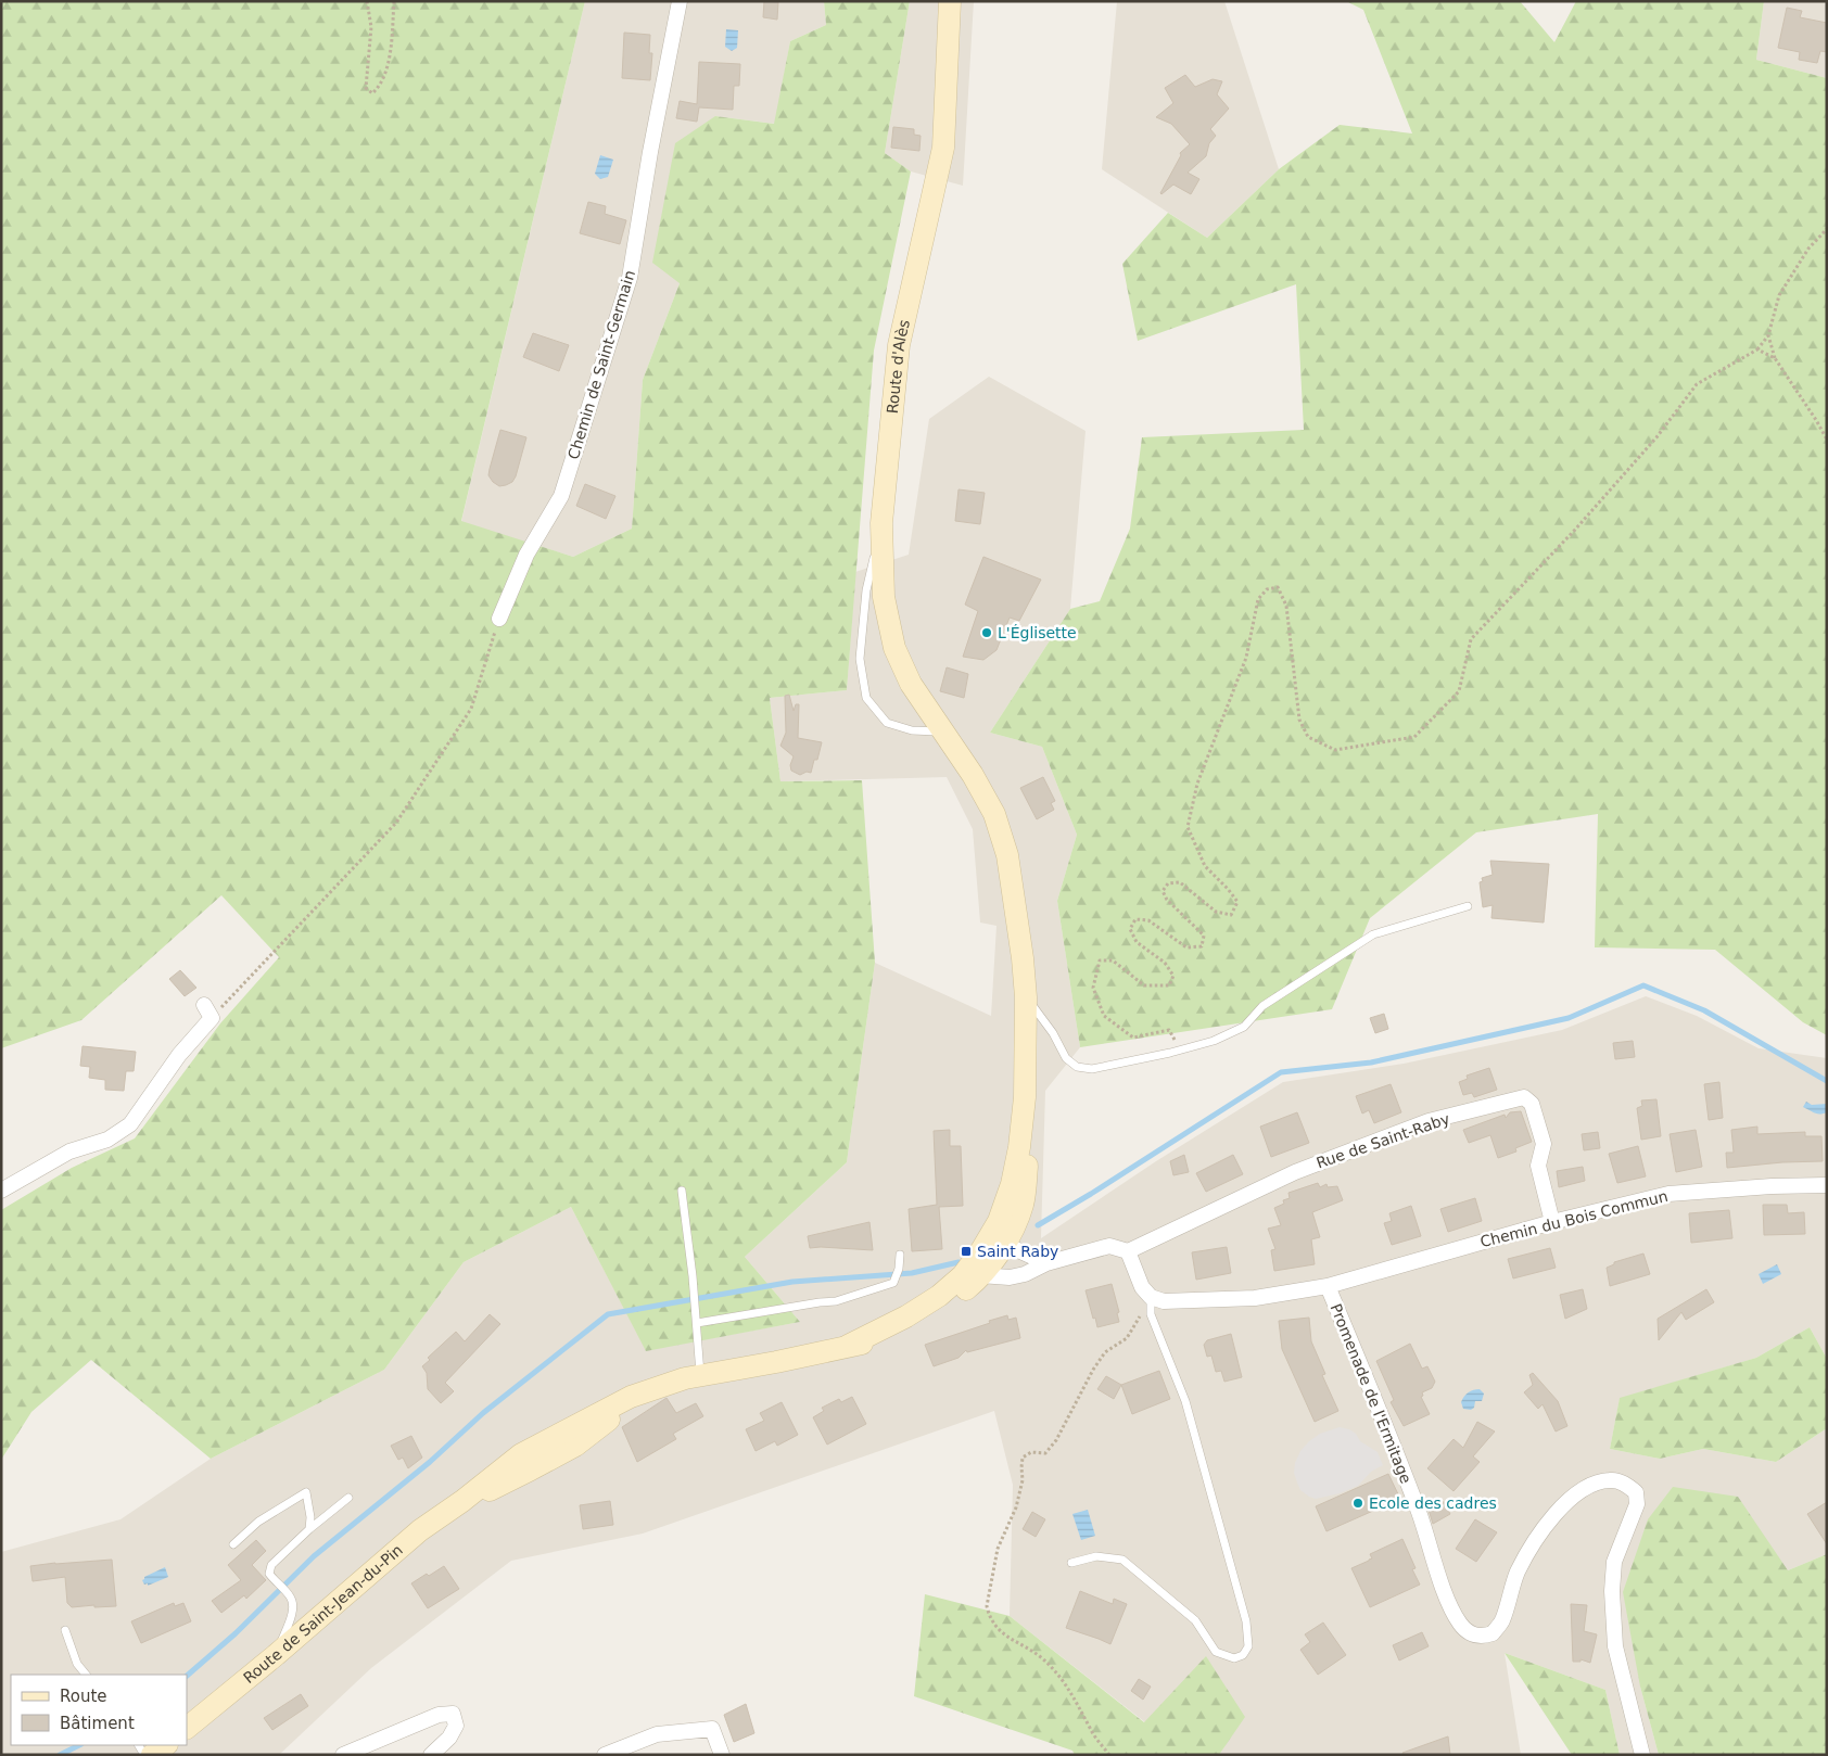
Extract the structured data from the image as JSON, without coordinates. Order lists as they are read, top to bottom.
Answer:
{
  "streets": {
    "main road": ["Route d'Alès", "Route de Saint-Jean-du-Pin"],
    "street": [
      "Chemin de Saint-Germain",
      "Rue de Saint-Raby",
      "Chemin du Bois Commun",
      "Promenade de l'Ermitage"
    ]
  },
  "crossings": [
    ["Route d'Alès", "Route de Saint-Jean-du-Pin"],
    ["Rue de Saint-Raby", "Chemin du Bois Commun"],
    ["Chemin du Bois Commun", "Promenade de l'Ermitage"]
  ],
  "places": {
    "other": ["L'Églisette", "Ecole des cadres"],
    "transit": ["Saint Raby"]
  },
  "legend": ["Route", "Bâtiment"]
}
